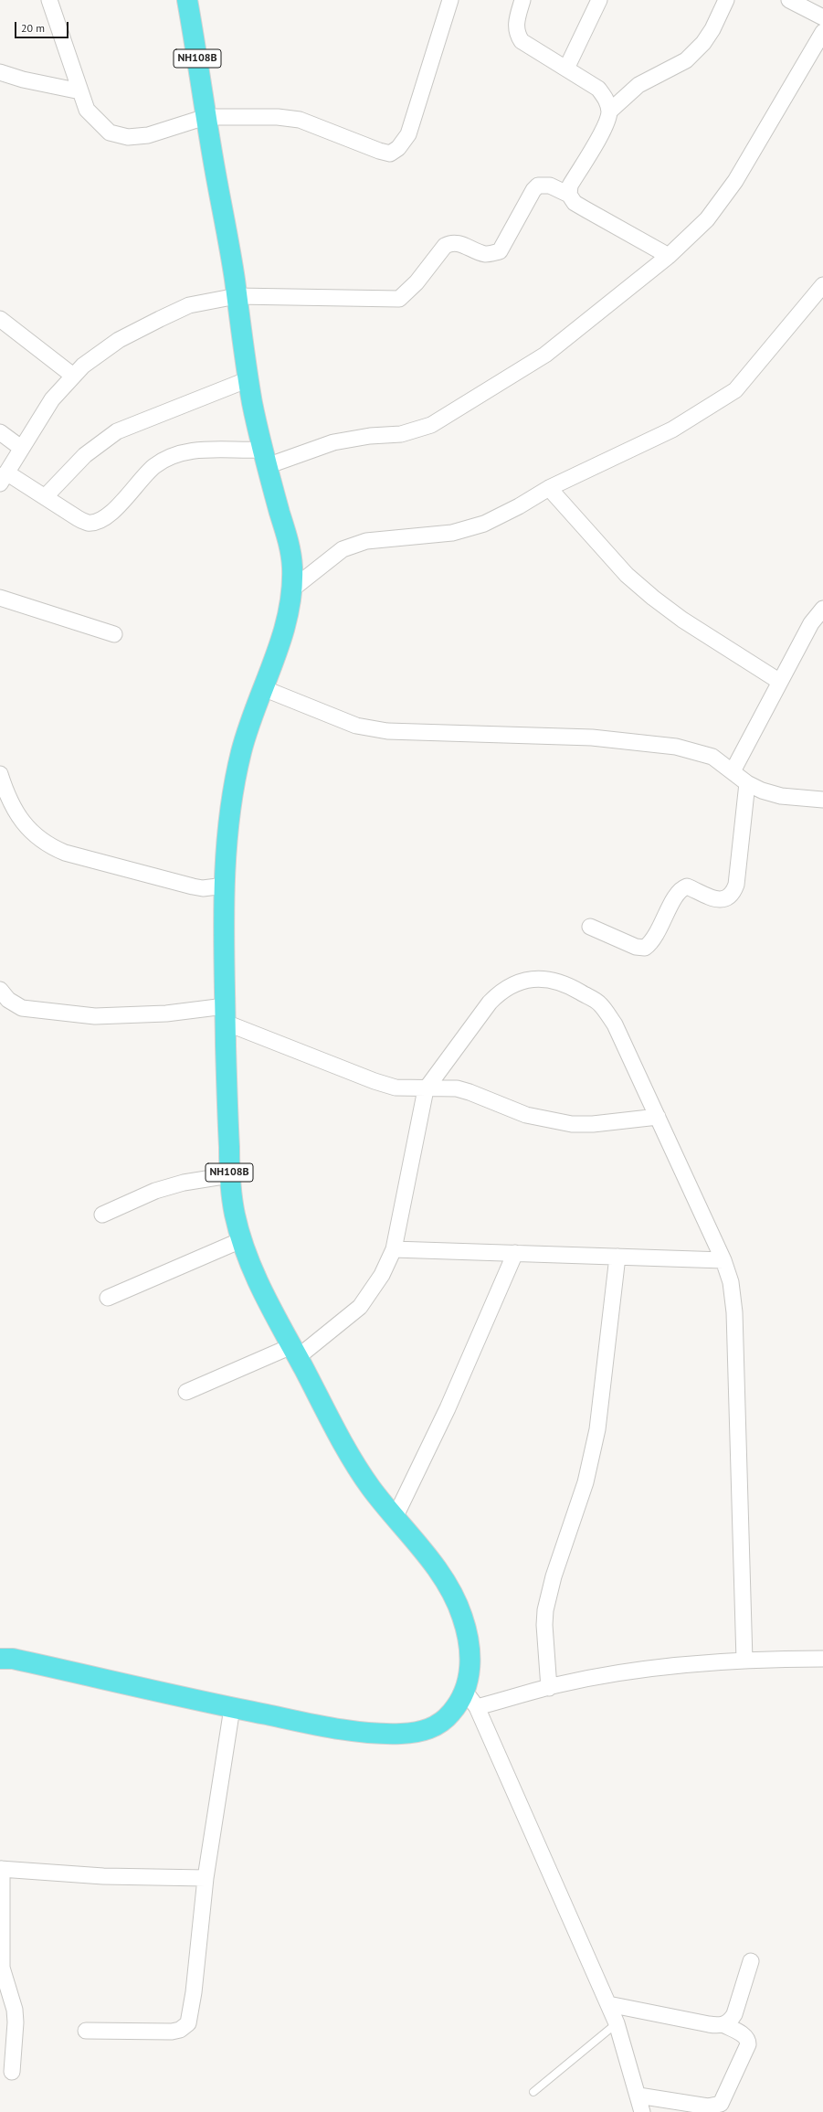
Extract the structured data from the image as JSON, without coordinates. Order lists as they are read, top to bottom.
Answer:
{
  "streets": {
    "highway": ["NH108B"]
  },
  "scale_bar": "20 m"
}
